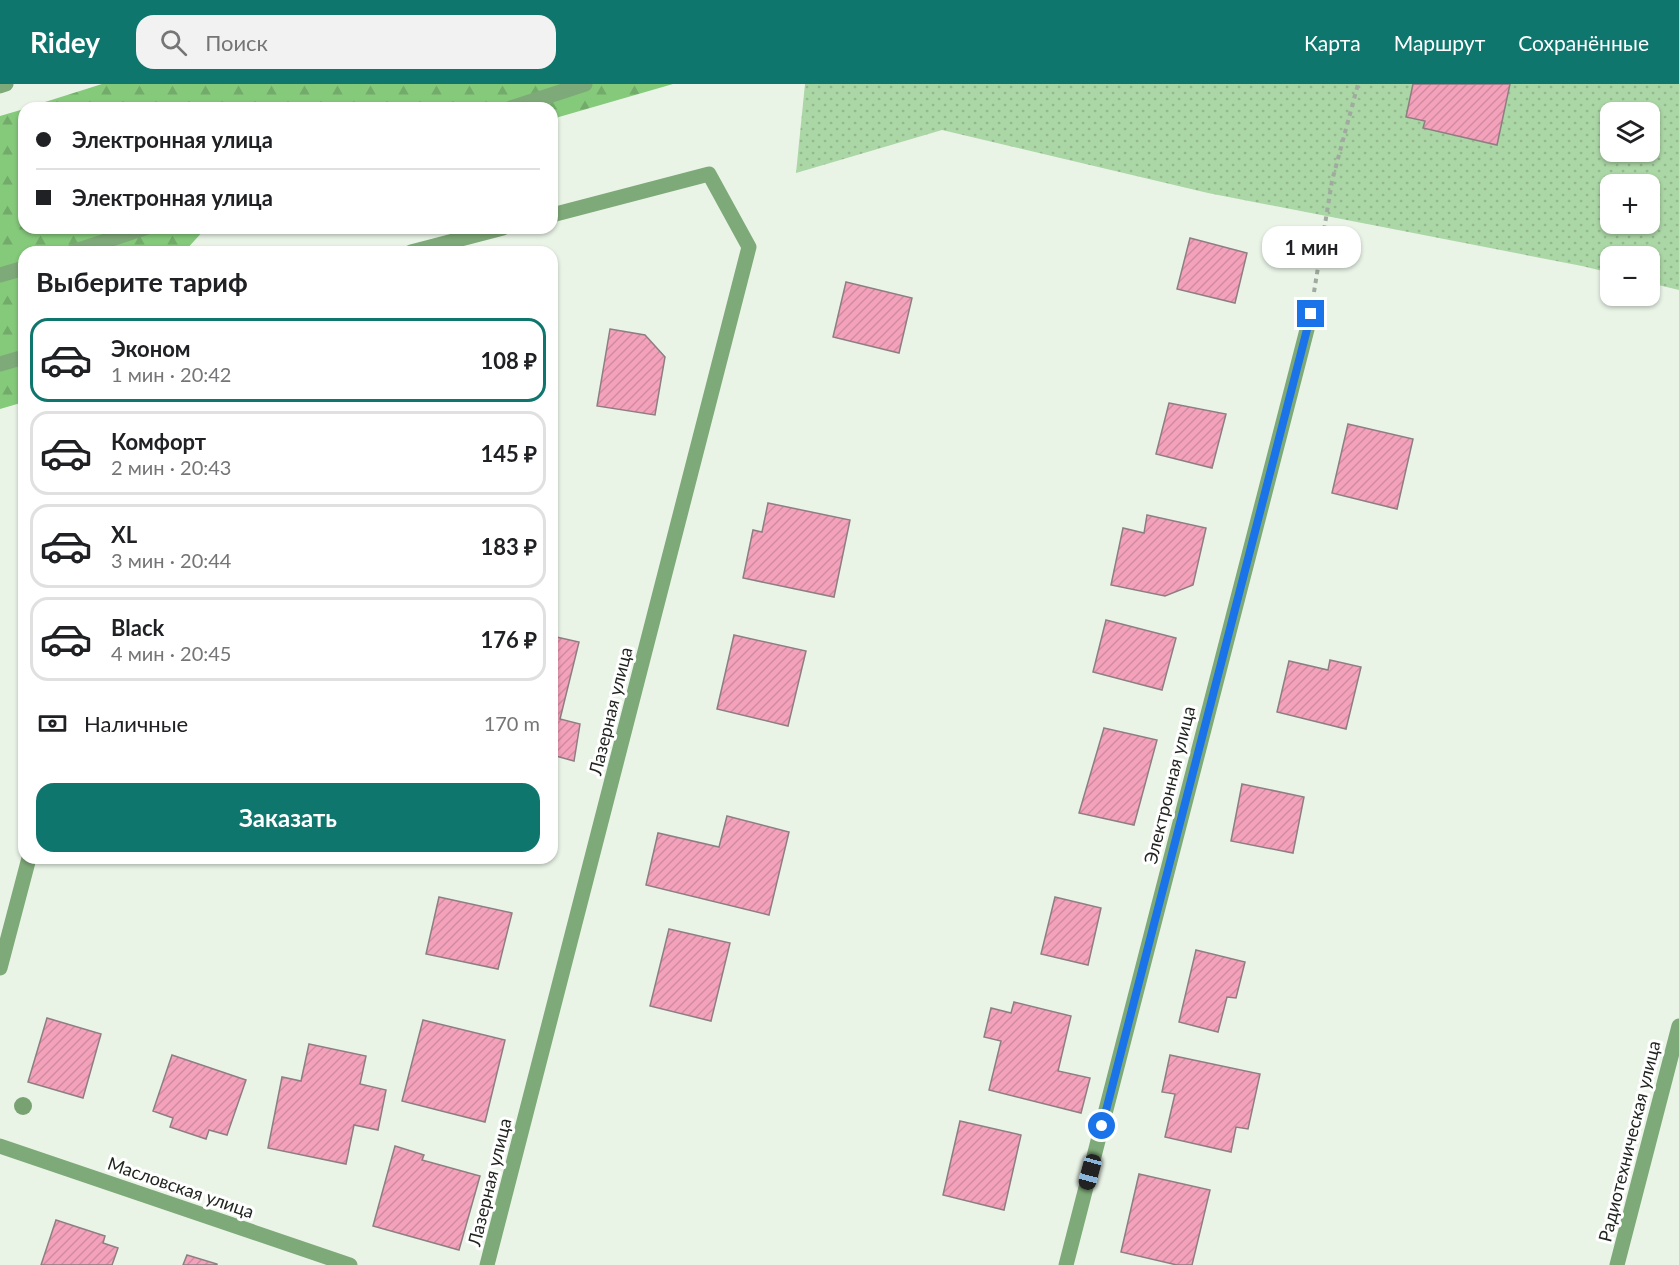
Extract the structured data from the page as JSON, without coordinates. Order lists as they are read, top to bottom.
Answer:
{
  "streets": {
    "street": [
      "Лазерная улица",
      "Электронная улица",
      "Радиотехническая улица",
      "Масловская улица"
    ]
  },
  "page": {
    "header": "Ridey",
    "search": "Поиск",
    "nav": ["Карта", "Маршрут", "Сохранённые"],
    "map_buttons": ["+", "−"],
    "banner": ["Электронная улица", "Электронная улица"],
    "bubble": "1 мин",
    "heading": "Выберите тариф",
    "list": [
      {
        "name": "Эконом",
        "note": "1 мин · 20:42",
        "value": "108 ₽"
      },
      {
        "name": "Комфорт",
        "note": "2 мин · 20:43",
        "value": "145 ₽"
      },
      {
        "name": "XL",
        "note": "3 мин · 20:44",
        "value": "183 ₽"
      },
      {
        "name": "Black",
        "note": "4 мин · 20:45",
        "value": "176 ₽"
      }
    ],
    "pay": ["Наличные", "170 m"],
    "buttons": "Заказать"
  }
}
